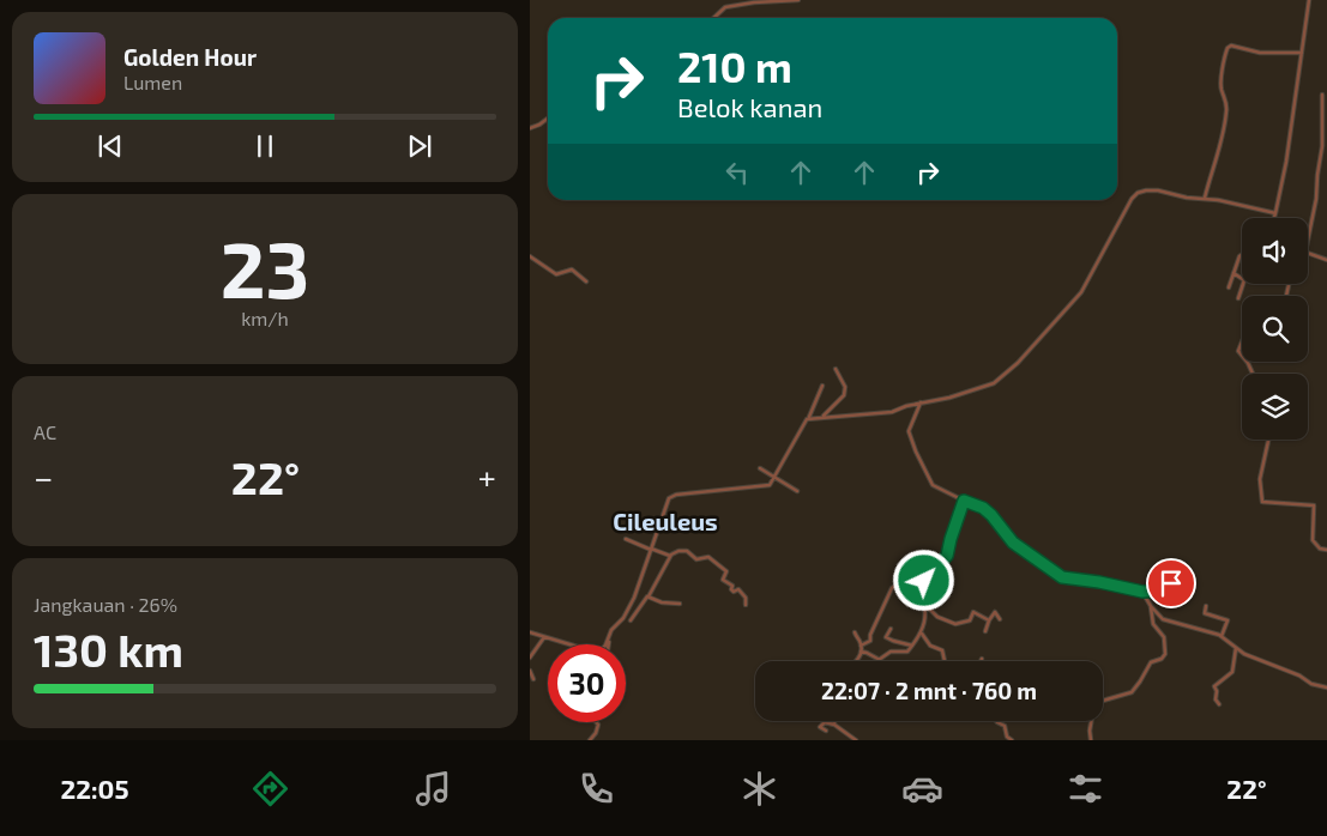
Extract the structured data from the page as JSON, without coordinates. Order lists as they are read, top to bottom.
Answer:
{
  "districts": ["Cileuleus"],
  "page": {
    "turn": ["210 m", "Belok kanan"],
    "song": ["Golden Hour", "Lumen"],
    "tile": [
      ["23", "km/h"],
      "AC",
      ["Jangkauan · 26%", "130 km"]
    ],
    "heat": ["−", "22°", "+"],
    "limit": "30",
    "trip": "22:07 · 2 mnt · 760 m",
    "tabs": ["22:05", "22°"]
  }
}
